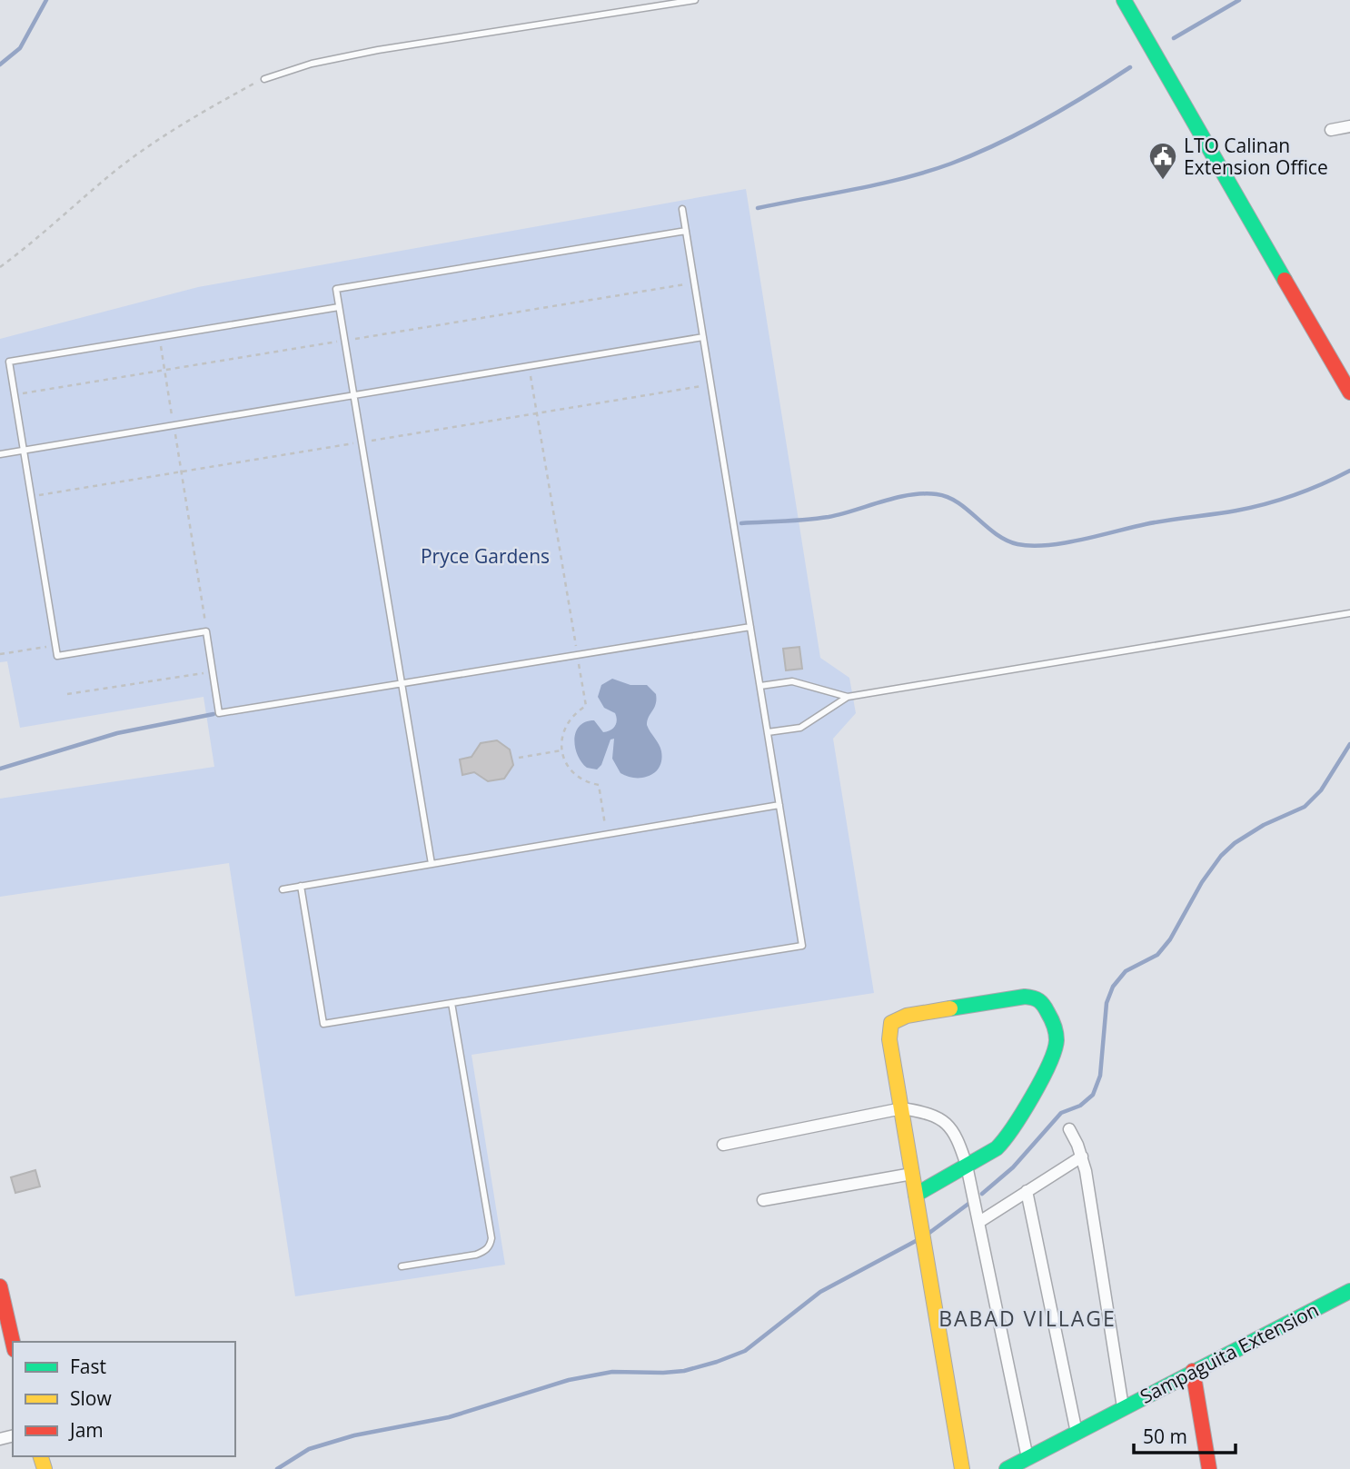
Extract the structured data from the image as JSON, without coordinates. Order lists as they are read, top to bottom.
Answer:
{
  "streets": {
    "main road": ["Sampaguita Extension"]
  },
  "districts": ["BABAD VILLAGE"],
  "parks": ["Pryce Gardens"],
  "places": {
    "public building": ["LTO Calinan Extension Office"]
  },
  "legend": ["Fast", "Slow", "Jam"],
  "scale_bar": "50 m"
}
